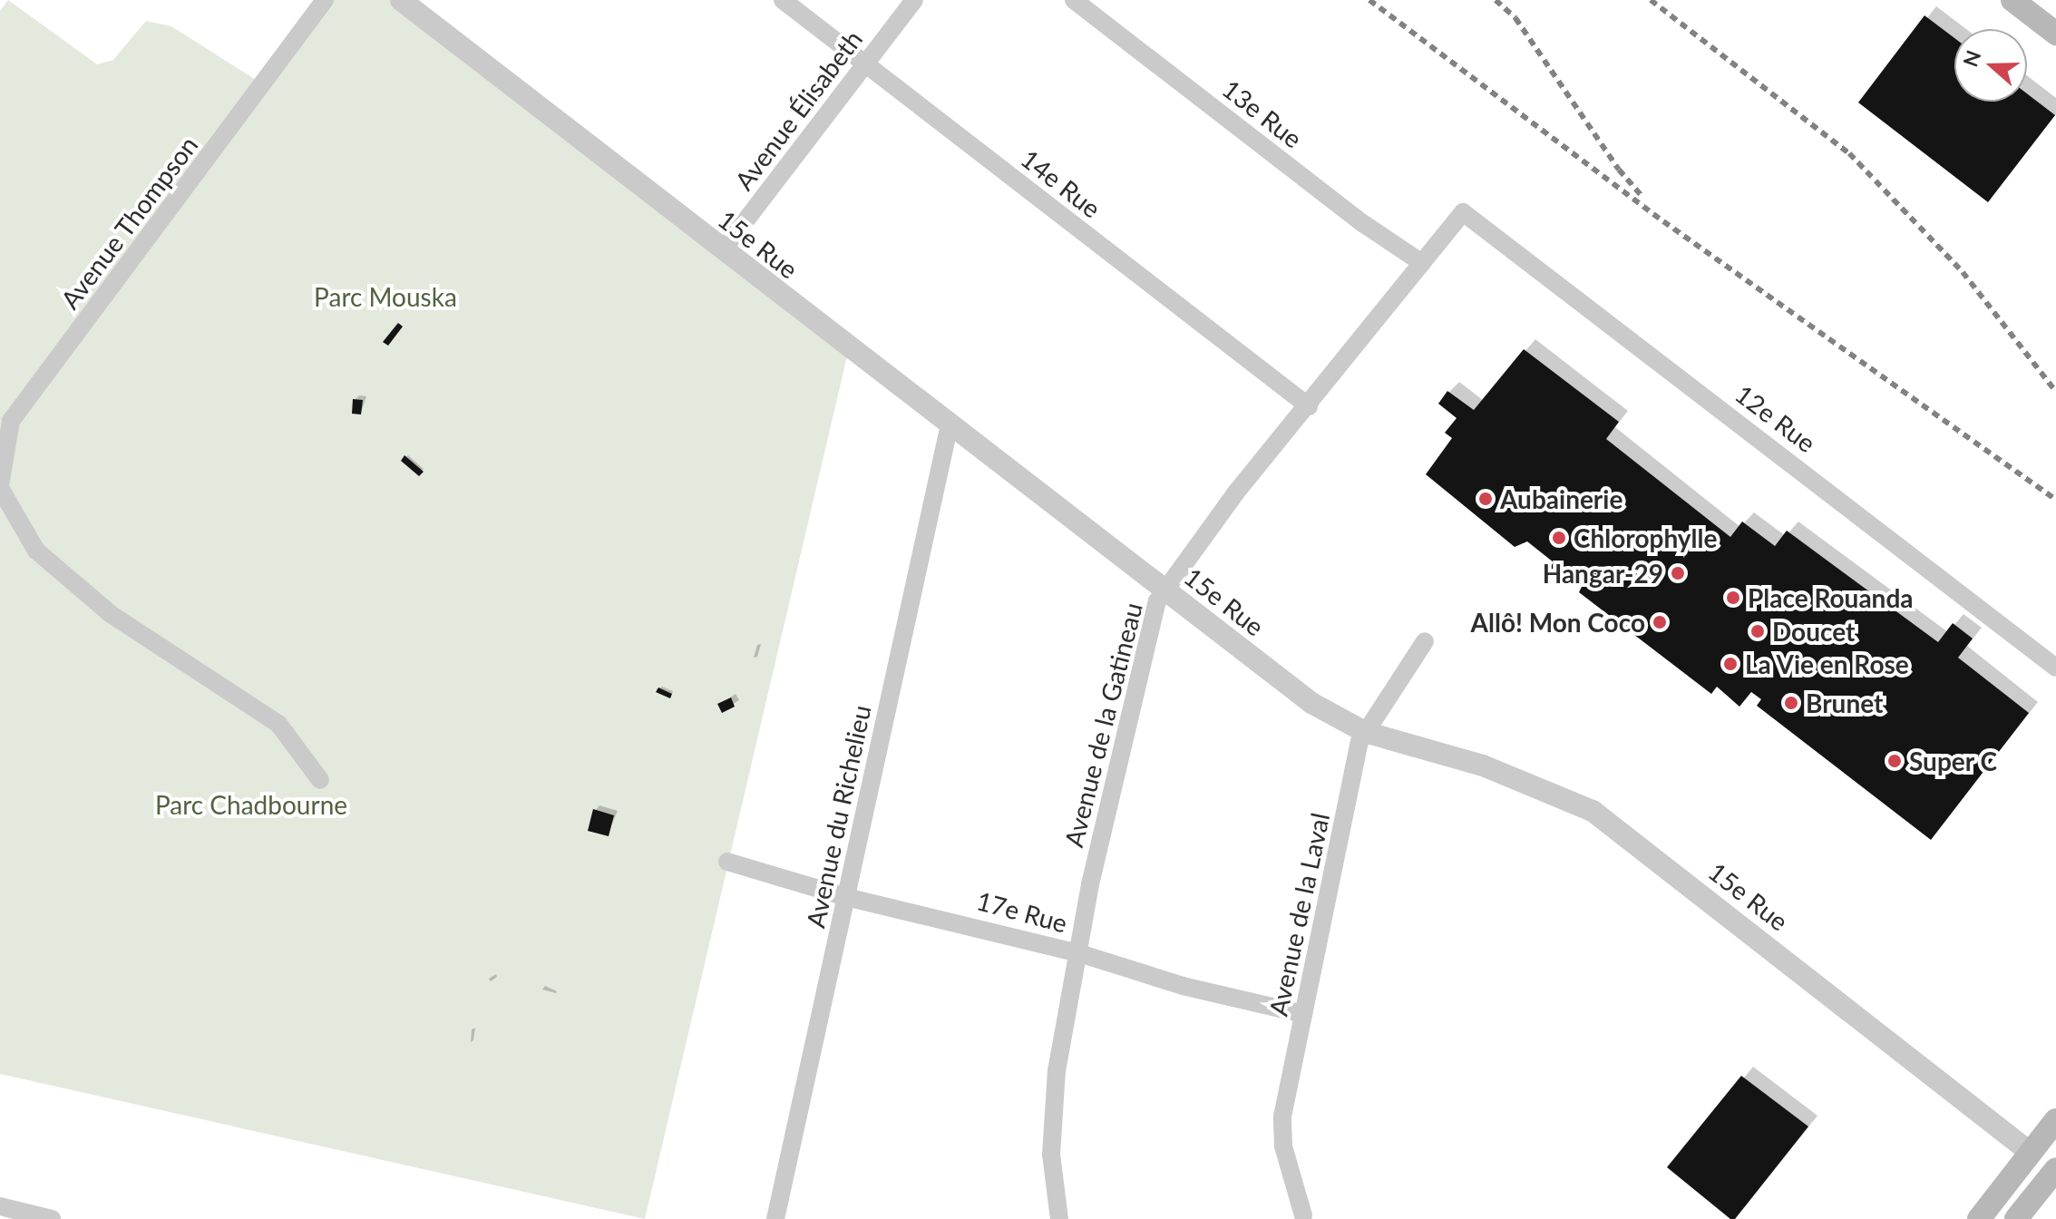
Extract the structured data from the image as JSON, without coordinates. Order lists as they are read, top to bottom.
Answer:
{
  "streets": {
    "street": [
      "Avenue Élisabeth",
      "13e Rue",
      "14e Rue",
      "Avenue Thompson",
      "15e Rue",
      "12e Rue",
      "Avenue de la Gatineau",
      "Avenue du Richelieu",
      "17e Rue",
      "Avenue de la Laval"
    ]
  },
  "crossings": [
    ["Avenue Élisabeth", "14e Rue"],
    ["Avenue Élisabeth", "15e Rue"],
    ["13e Rue", "Avenue de la Gatineau"],
    ["14e Rue", "Avenue de la Gatineau"],
    ["15e Rue", "Avenue de la Gatineau"],
    ["15e Rue", "Avenue du Richelieu"],
    ["15e Rue", "Avenue de la Laval"],
    ["12e Rue", "Avenue de la Gatineau"],
    ["Avenue de la Gatineau", "17e Rue"],
    ["Avenue du Richelieu", "17e Rue"],
    ["17e Rue", "Avenue de la Laval"]
  ],
  "parks": ["Parc Mouska", "Parc Chadbourne"],
  "places": [
    "Aubainerie",
    "Chlorophylle",
    "Hangar-29",
    "Place Rouanda",
    "Allô! Mon Coco",
    "Doucet",
    "La Vie en Rose",
    "Brunet",
    "Super C"
  ],
  "north": "left"
}
